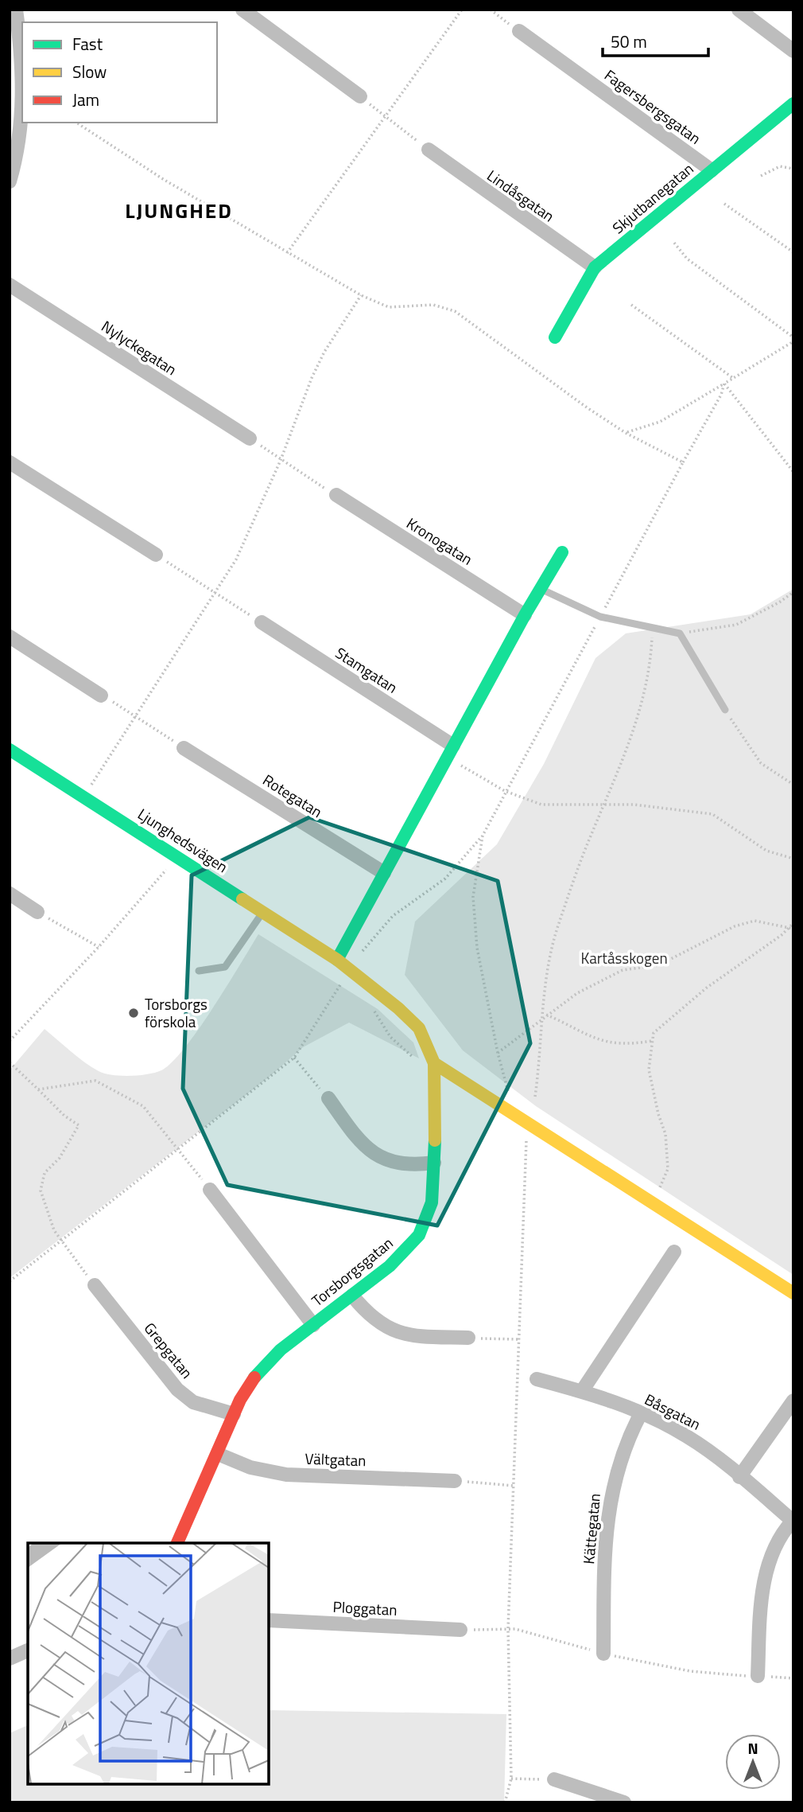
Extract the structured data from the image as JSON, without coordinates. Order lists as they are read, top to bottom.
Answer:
{
  "streets": {
    "street": [
      "Fagersbergsgatan",
      "Lindåsgatan",
      "Skjutbanegatan",
      "Nylyckegatan",
      "Kronogatan",
      "Stamgatan",
      "Rotegatan",
      "Ljunghedsvägen",
      "Torsborgsgatan",
      "Grepgatan",
      "Båsgatan",
      "Vältgatan",
      "Kättegatan",
      "Ploggatan"
    ]
  },
  "crossings": [
    ["Fagersbergsgatan", "Skjutbanegatan"],
    ["Lindåsgatan", "Skjutbanegatan"],
    ["Ljunghedsvägen", "Torsborgsgatan"],
    ["Torsborgsgatan", "Grepgatan"],
    ["Torsborgsgatan", "Vältgatan"],
    ["Båsgatan", "Kättegatan"]
  ],
  "districts": ["LJUNGHED"],
  "parks": ["Kartåsskogen"],
  "places": ["Torsborgs förskola"],
  "legend": ["Fast", "Slow", "Jam"],
  "scale_bar": "50 m",
  "north": "top"
}
